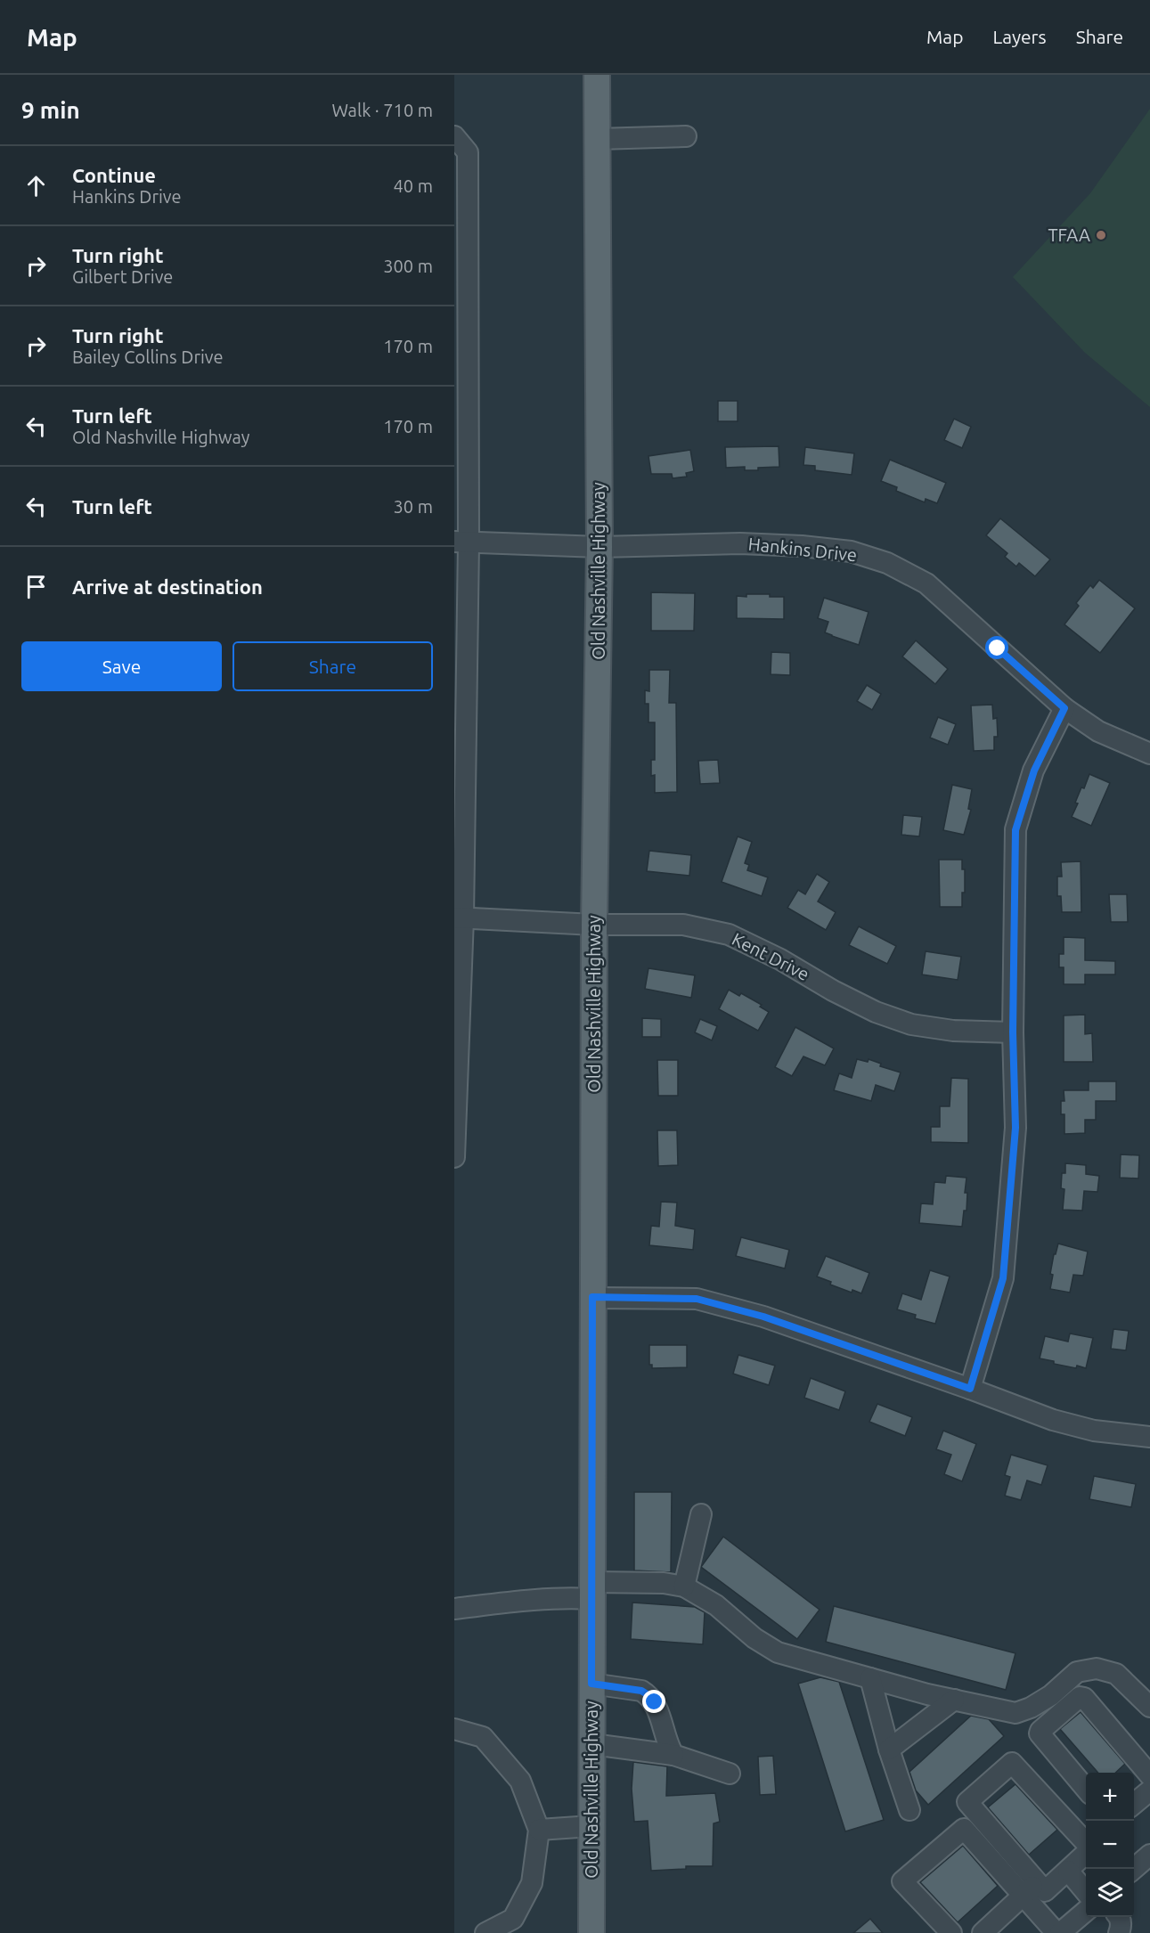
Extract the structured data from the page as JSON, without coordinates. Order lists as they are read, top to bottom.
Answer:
{
  "streets": {
    "main road": ["Old Nashville Highway"],
    "street": ["Hankins Drive", "Kent Drive"]
  },
  "crossings": [
    ["Hankins Drive", "Old Nashville Highway"],
    ["Old Nashville Highway", "Kent Drive"]
  ],
  "places": ["TFAA"],
  "page": {
    "header": "Map",
    "nav": ["Map", "Layers", "Share"],
    "heading": ["9 min", "Walk · 710 m"],
    "list": [
      ["Continue", "Hankins Drive", "40 m"],
      ["Turn right", "Gilbert Drive", "300 m"],
      ["Turn right", "Bailey Collins Drive", "170 m"],
      ["Turn left", "Old Nashville Highway", "170 m"],
      ["Turn left", "30 m"],
      "Arrive at destination"
    ],
    "buttons": ["Save", "Share"],
    "map_buttons": ["+", "−"]
  }
}
